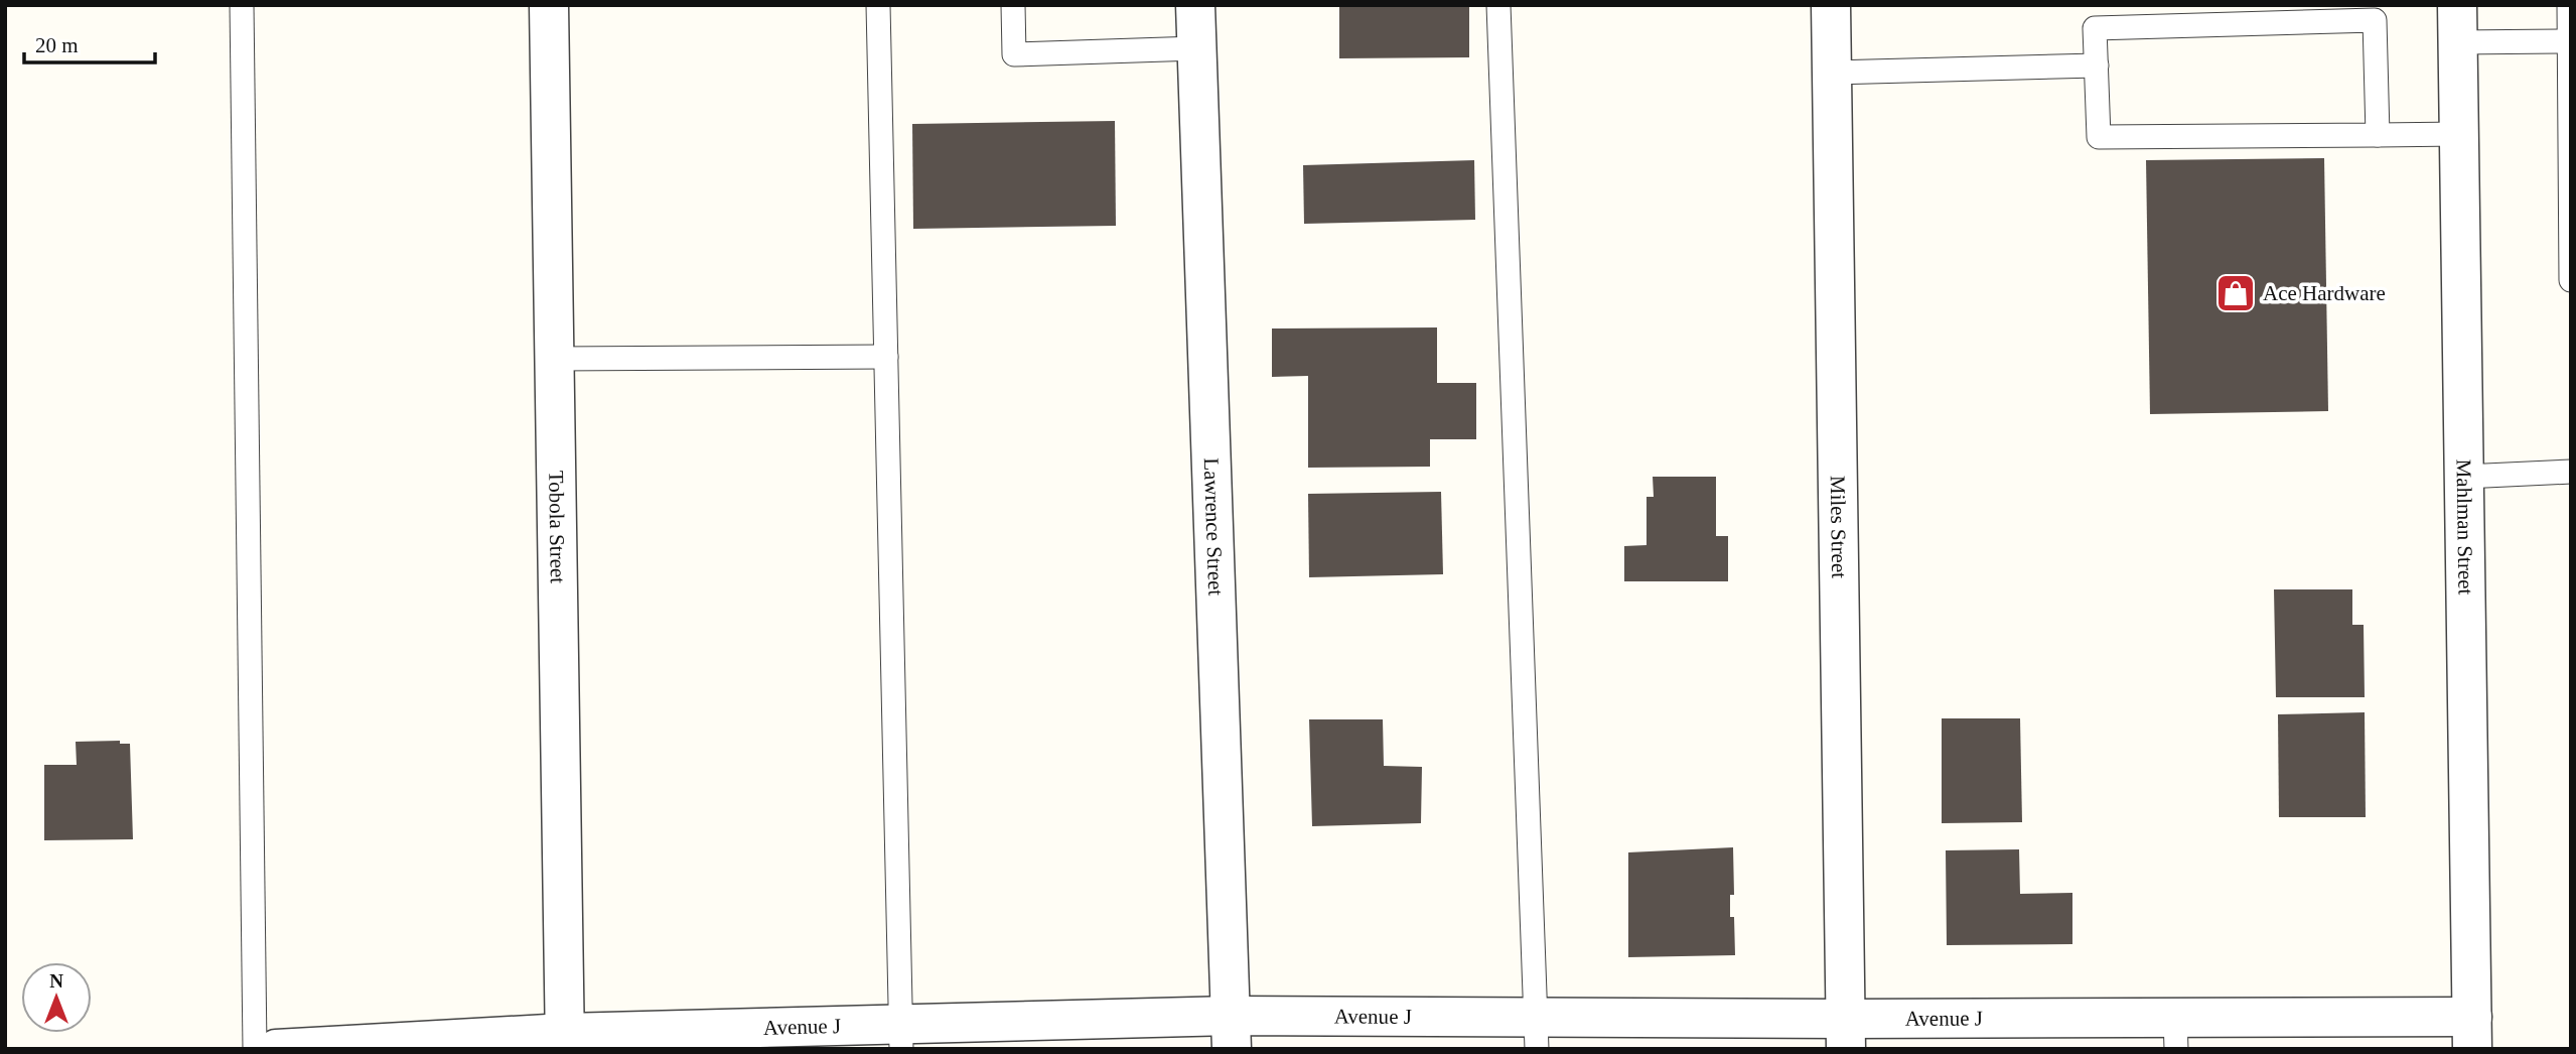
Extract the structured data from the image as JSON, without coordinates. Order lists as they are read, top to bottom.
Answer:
{
  "streets": {
    "street": [
      "Tobola Street",
      "Lawrence Street",
      "Miles Street",
      "Mahlman Street",
      "Avenue J"
    ]
  },
  "crossings": [
    ["Tobola Street", "Avenue J"],
    ["Lawrence Street", "Avenue J"],
    ["Miles Street", "Avenue J"],
    ["Mahlman Street", "Avenue J"]
  ],
  "places": {
    "shop": ["Ace Hardware"]
  },
  "scale_bar": "20 m",
  "north": "top"
}
